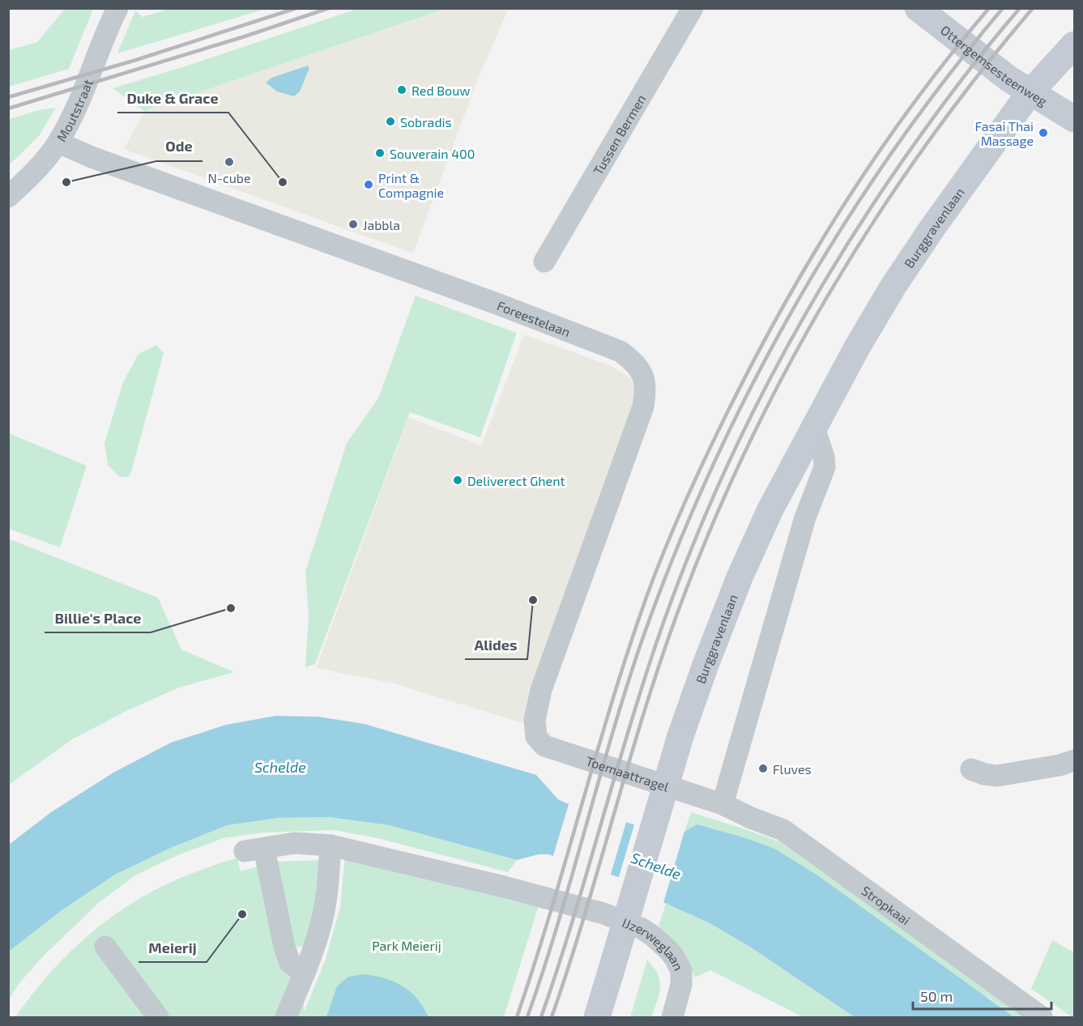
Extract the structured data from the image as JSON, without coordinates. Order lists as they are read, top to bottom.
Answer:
{
  "streets": {
    "street": [
      "Ottergemsesteenweg",
      "Moutstraat",
      "Tussen Bermen",
      "Burggravenlaan",
      "Foreestelaan",
      "Toemaattragel",
      "Stropkaai",
      "IJzerweglaan"
    ]
  },
  "crossings": [
    ["Ottergemsesteenweg", "Burggravenlaan"],
    ["Moutstraat", "Foreestelaan"],
    ["Foreestelaan", "Toemaattragel"],
    ["Toemaattragel", "Stropkaai"]
  ],
  "water": ["Schelde"],
  "parks": ["Park Meierij"],
  "places": [
    "Red Bouw",
    "Sobradis",
    "Fasai Thai Massage",
    "Souverain 400",
    "N-cube",
    "Ode",
    "Duke & Grace",
    "Print & Compagnie",
    "Jabbla",
    "Deliverect Ghent",
    "Alides",
    "Billie's Place",
    "Fluves",
    "Meierij"
  ],
  "scale_bar": "50 m"
}
